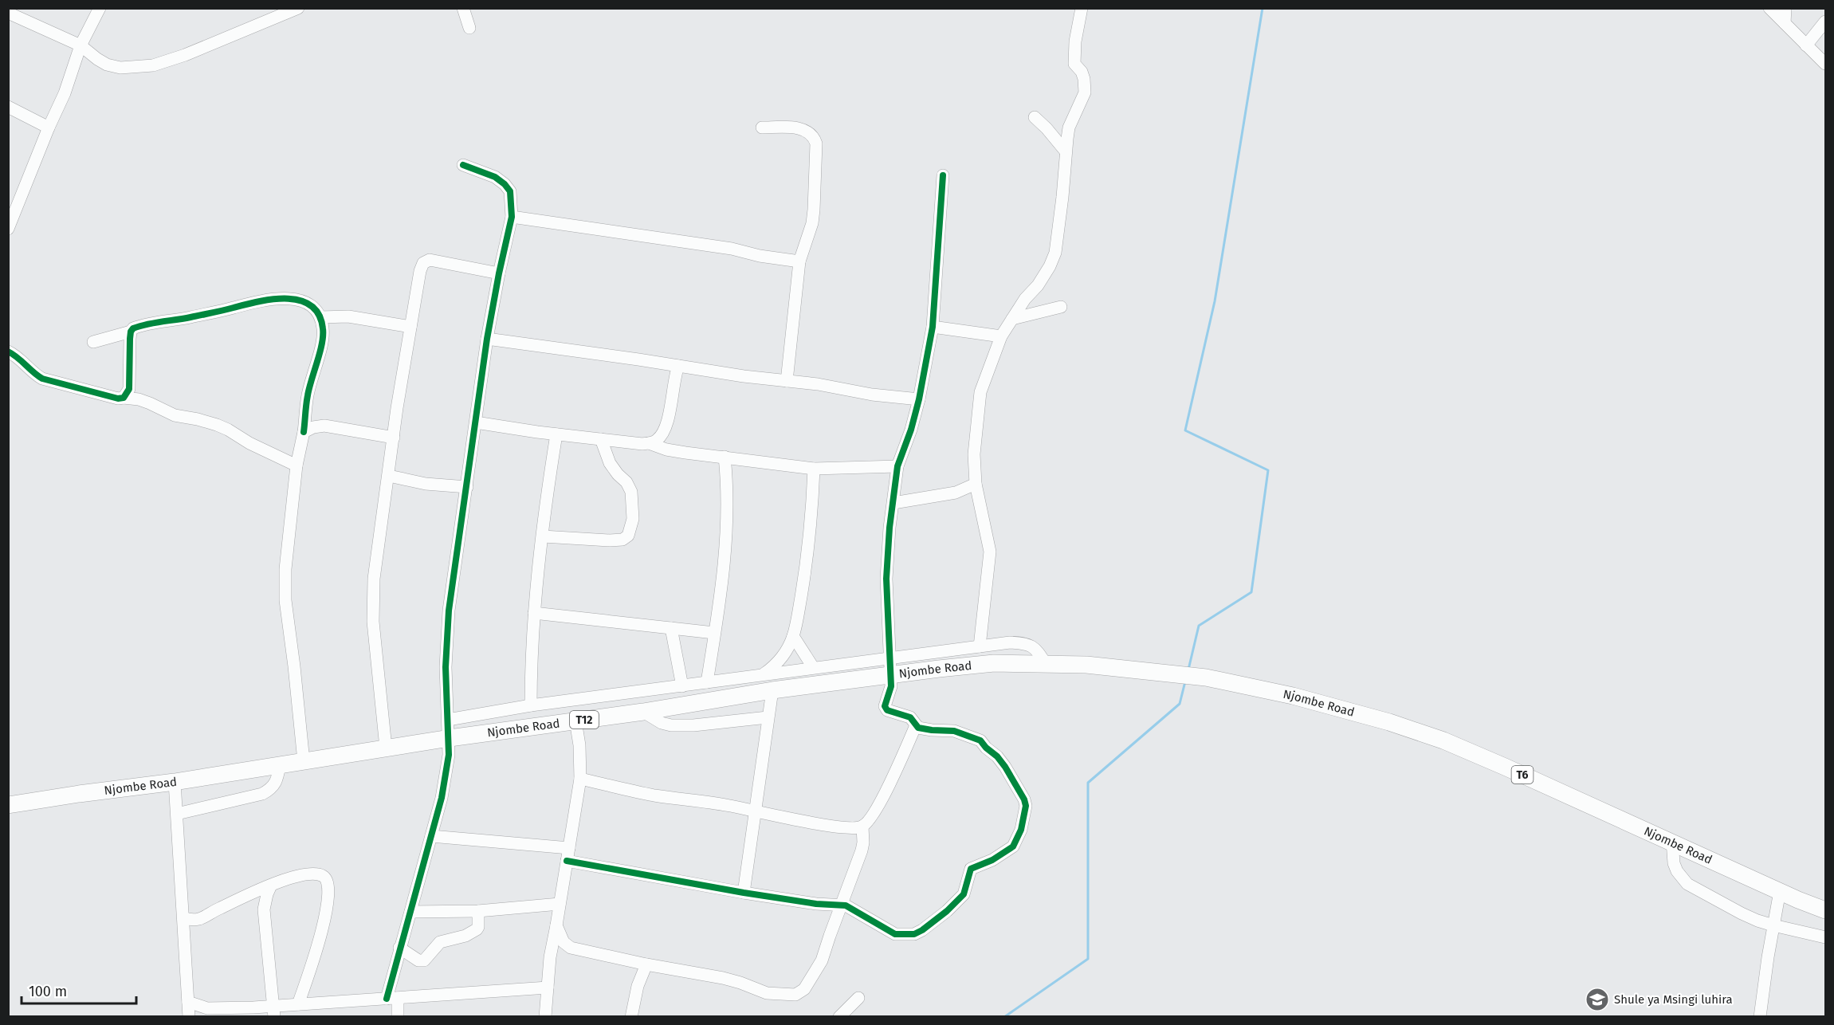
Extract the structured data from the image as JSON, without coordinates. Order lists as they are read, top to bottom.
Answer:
{
  "streets": {
    "highway": ["Njombe Road", "T12", "T6"]
  },
  "places": {
    "school or university": ["Shule ya Msingi luhira"]
  },
  "scale_bar": "100 m"
}
